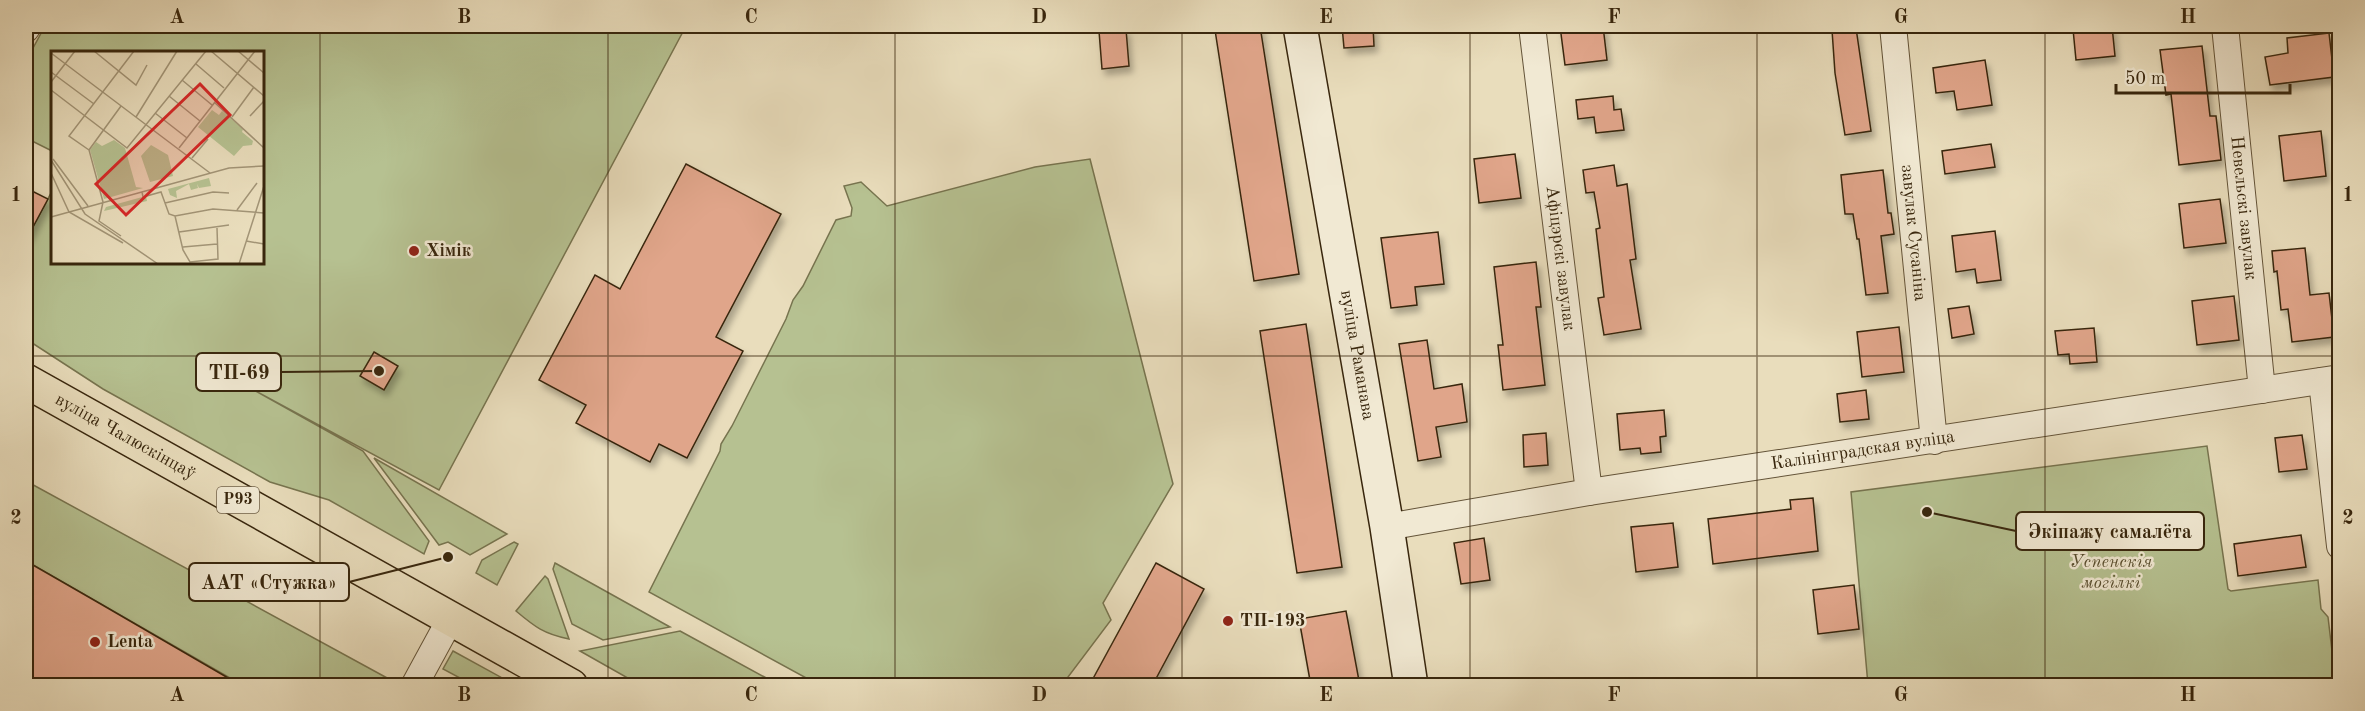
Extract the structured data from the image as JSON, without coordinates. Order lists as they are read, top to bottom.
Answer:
{
  "streets": {
    "main road": ["вуліца Раманава", "вуліца Чалюскінцаў", "Р93"],
    "street": [
      "Невельскі завулак",
      "завулак Сусаніна",
      "Афіцэрскі завулак",
      "Калінінградская вуліца"
    ]
  },
  "crossings": [
    ["Невельскі завулак", "Калінінградская вуліца"],
    ["завулак Сусаніна", "Калінінградская вуліца"],
    ["Афіцэрскі завулак", "Калінінградская вуліца"],
    ["вуліца Раманава", "Калінінградская вуліца"]
  ],
  "parks": ["Успенскія могілкі"],
  "places": [
    "Хімік",
    "ТП-69",
    "Экіпажу самалёта",
    "ААТ «Стужка»",
    "ТП-193",
    "Lenta"
  ],
  "scale_bar": "50 m",
  "grid": {
    "columns": [
      "A",
      "B",
      "C",
      "D",
      "E",
      "F",
      "G",
      "H"
    ],
    "rows": ["1", "2"]
  }
}
